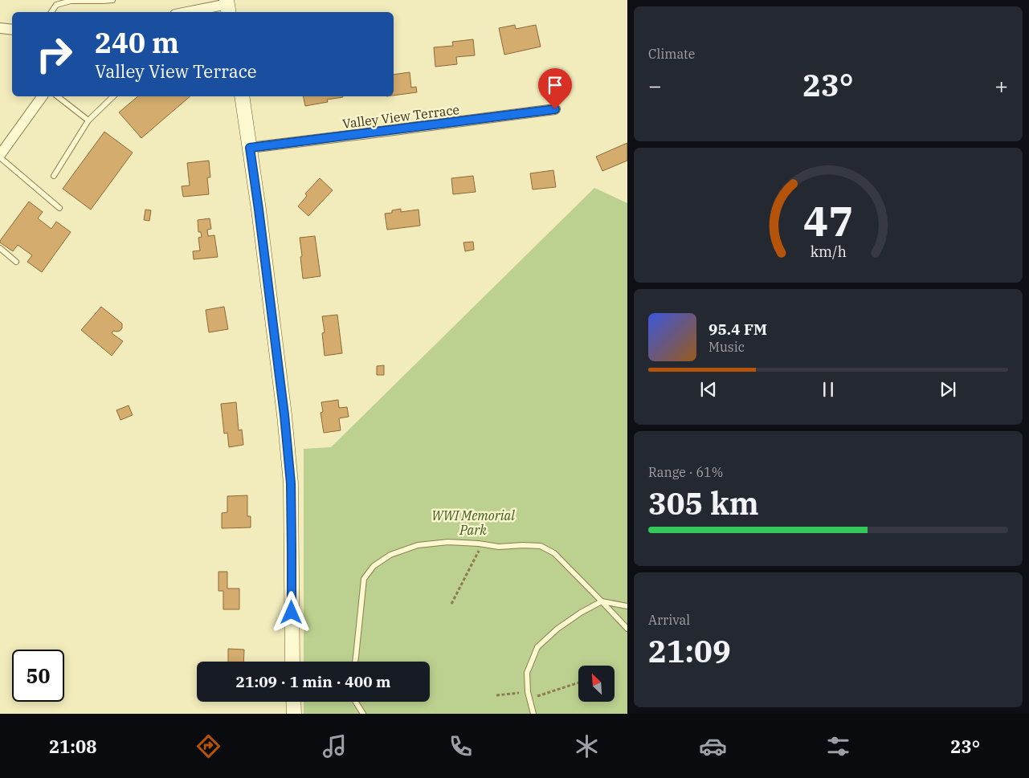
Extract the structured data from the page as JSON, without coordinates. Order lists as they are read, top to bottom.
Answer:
{
  "streets": {
    "street": ["Valley View Terrace"]
  },
  "parks": ["WWI Memorial Park"],
  "north": "top left",
  "page": {
    "tile": [
      "Climate",
      ["Range · 61%", "305 km"],
      ["Arrival", "21:09"]
    ],
    "turn": ["240 m", "Valley View Terrace"],
    "heat": ["−", "23°", "+"],
    "song": ["95.4 FM", "Music"],
    "limit": "50",
    "trip": "21:09 · 1 min · 400 m",
    "tabs": ["21:08", "23°"],
    "gauge": ["47", "km/h"]
  }
}
